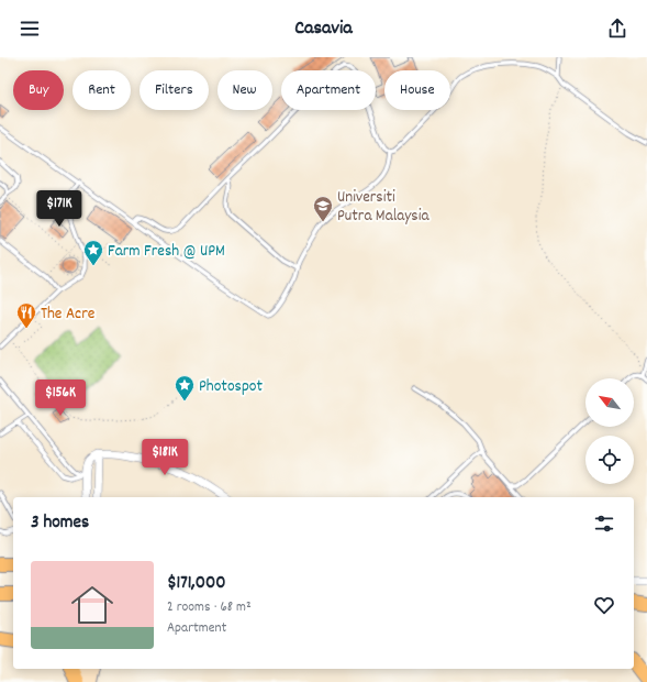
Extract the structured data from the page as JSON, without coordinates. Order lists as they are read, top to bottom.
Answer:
{
  "places": {
    "school or university": ["Universiti Putra Malaysia"],
    "place": ["Farm Fresh @ UPM", "Photospot"],
    "restaurant": ["The Acre"]
  },
  "north": "top left",
  "page": {
    "header": "Casavia",
    "chip": [
      "Buy",
      "Rent",
      "Filters",
      "New",
      "Apartment",
      "House"
    ],
    "price": ["$171K", "$156K", "$181K"],
    "heading": "3 homes",
    "list": [
      {
        "name": "$171,000",
        "note": "2 rooms · 68 m² · Apartment"
      }
    ]
  }
}
